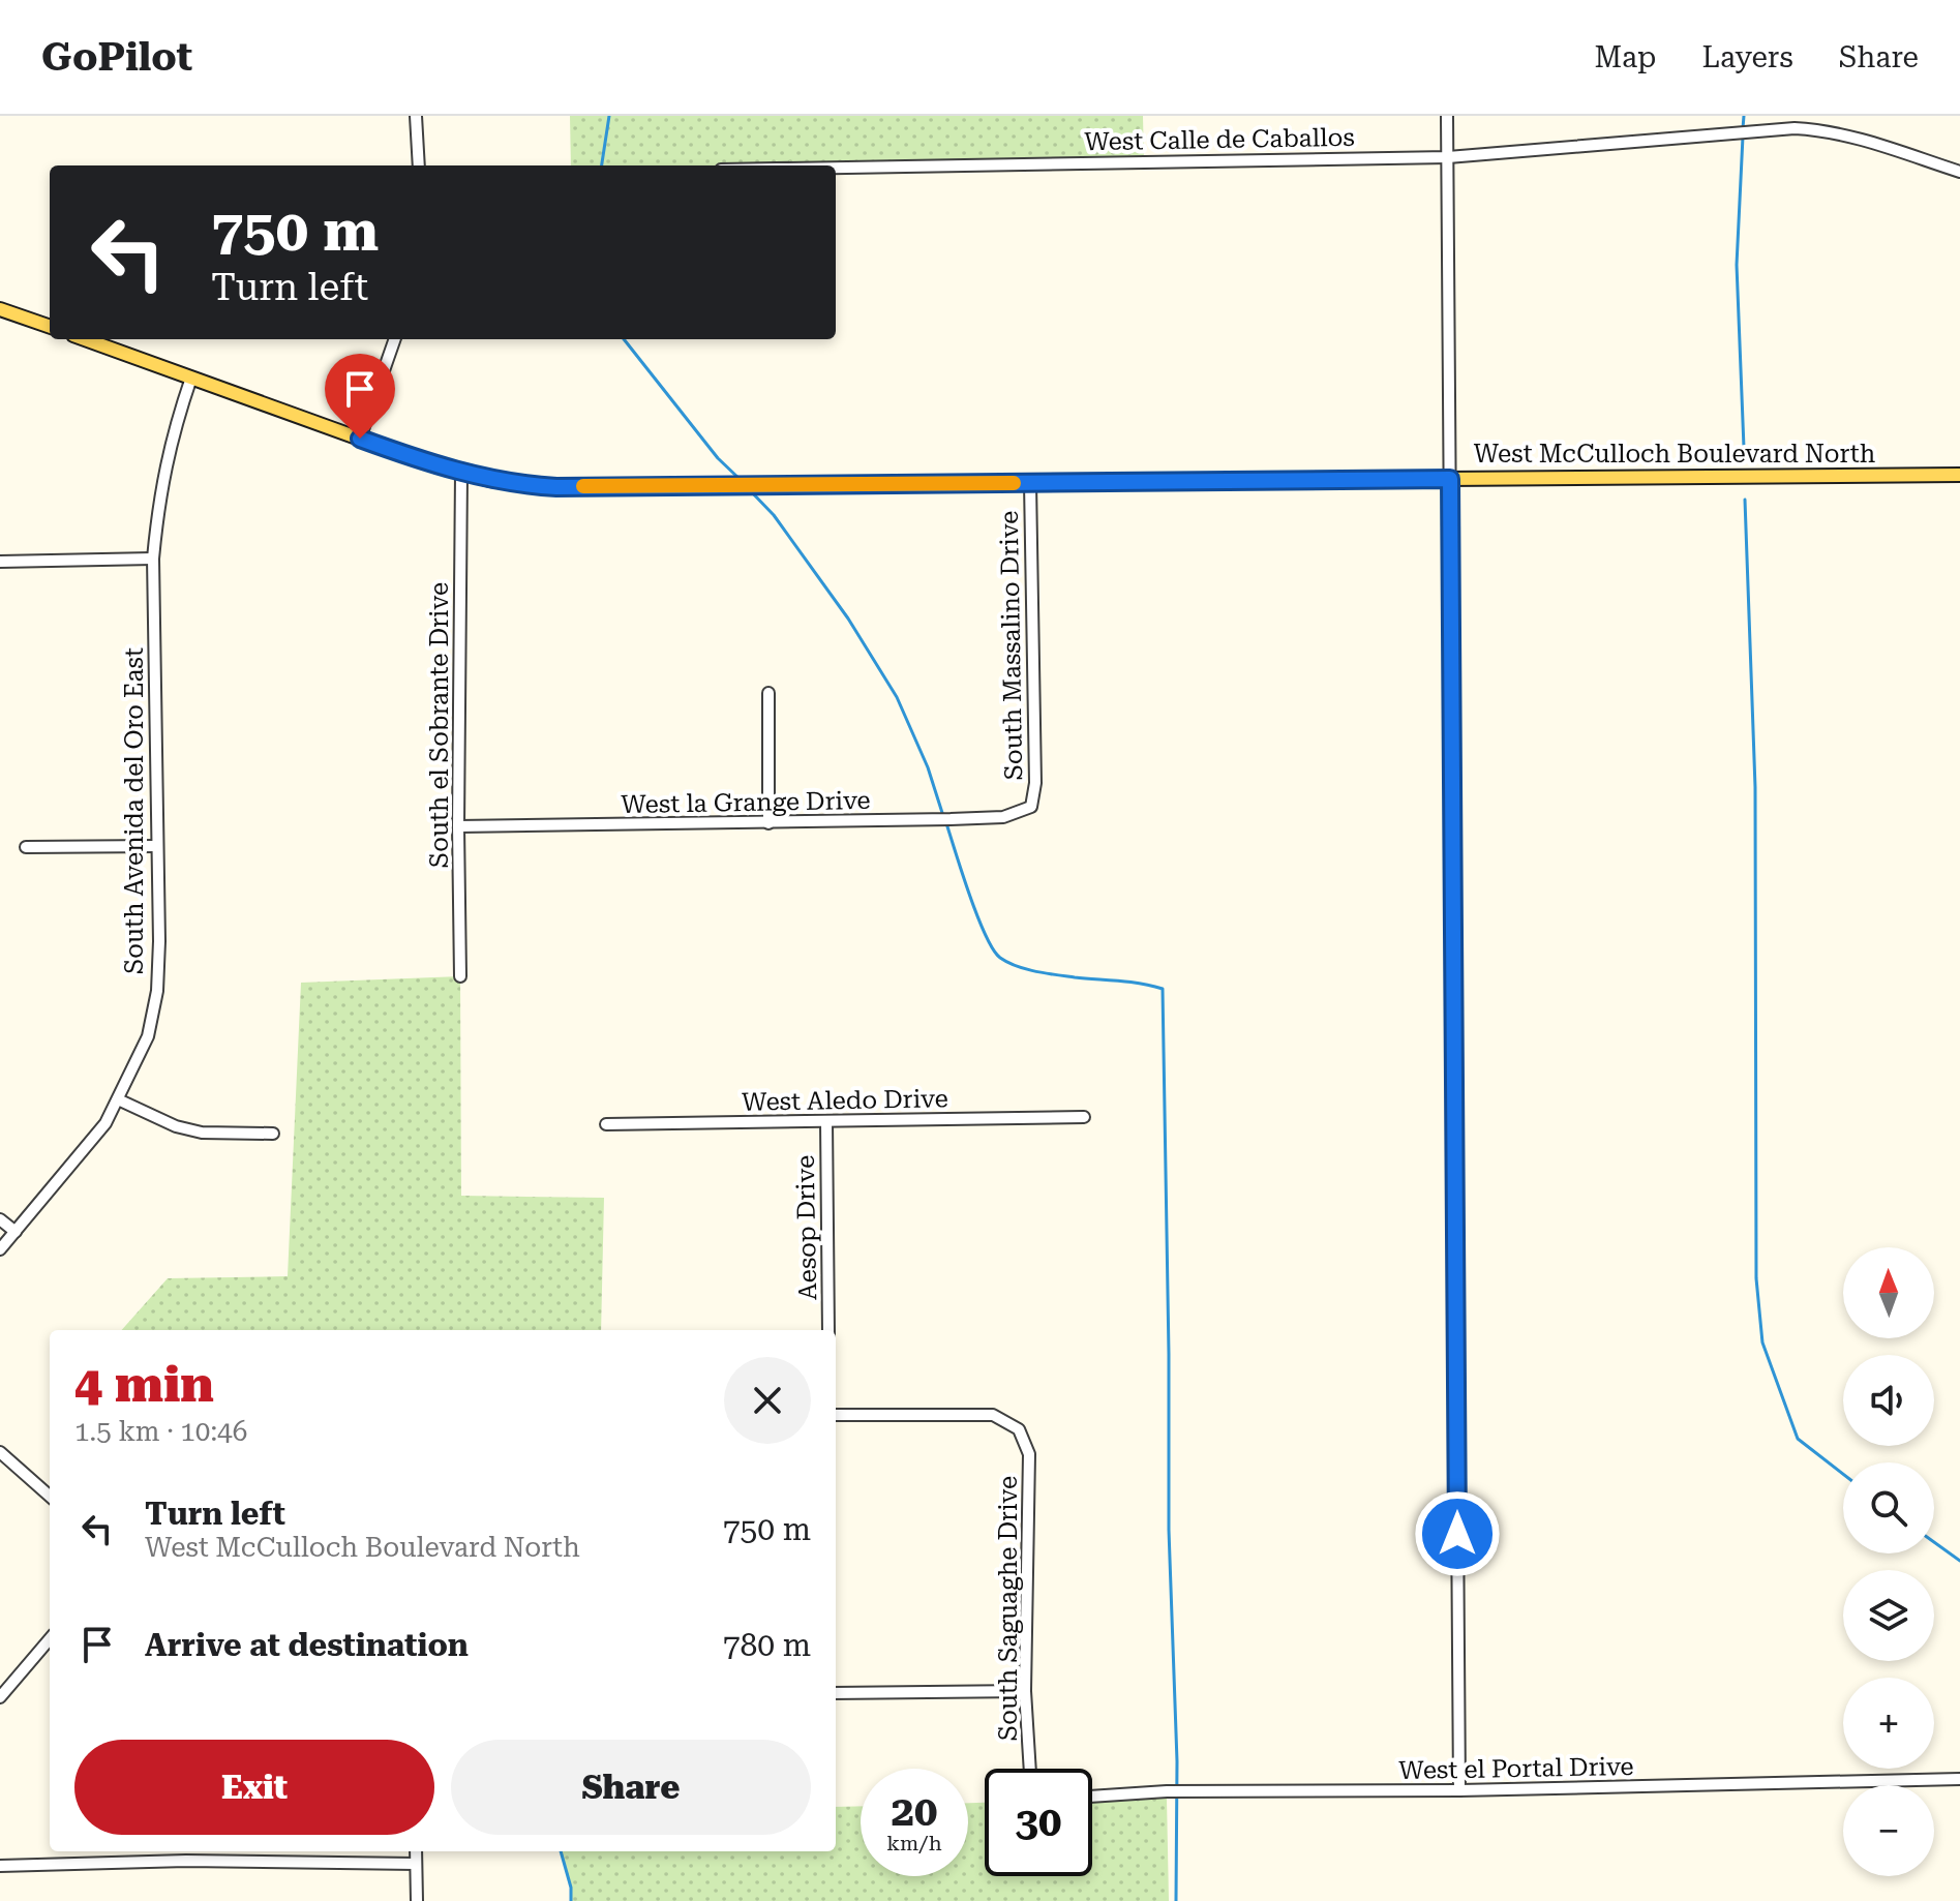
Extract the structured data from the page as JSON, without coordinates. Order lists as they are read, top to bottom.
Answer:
{
  "streets": {
    "main road": ["West McCulloch Boulevard North"],
    "street": [
      "West Calle de Caballos",
      "South Massalino Drive",
      "South el Sobrante Drive",
      "West la Grange Drive",
      "South Avenida del Oro East",
      "West Aledo Drive",
      "Aesop Drive",
      "South Saguaghe Drive",
      "West el Portal Drive"
    ]
  },
  "crossings": [
    ["West McCulloch Boulevard North", "South Massalino Drive"],
    ["West McCulloch Boulevard North", "South el Sobrante Drive"],
    ["West McCulloch Boulevard North", "South Avenida del Oro East"],
    ["South Massalino Drive", "West la Grange Drive"],
    ["South el Sobrante Drive", "West la Grange Drive"],
    ["West Aledo Drive", "Aesop Drive"]
  ],
  "north": "top",
  "page": {
    "header": "GoPilot",
    "nav": ["Map", "Layers", "Share"],
    "turn": ["750 m", "Turn left"],
    "map_buttons": ["+", "−"],
    "heading": ["4 min", "1.5 km · 10:46"],
    "list": [
      {
        "name": "Turn left",
        "note": "West McCulloch Boulevard North",
        "value": "750 m"
      },
      {
        "name": "Arrive at destination",
        "value": "780 m"
      }
    ],
    "buttons": ["Exit", "Share"],
    "speed": "20 km/h",
    "limit": "30"
  }
}
